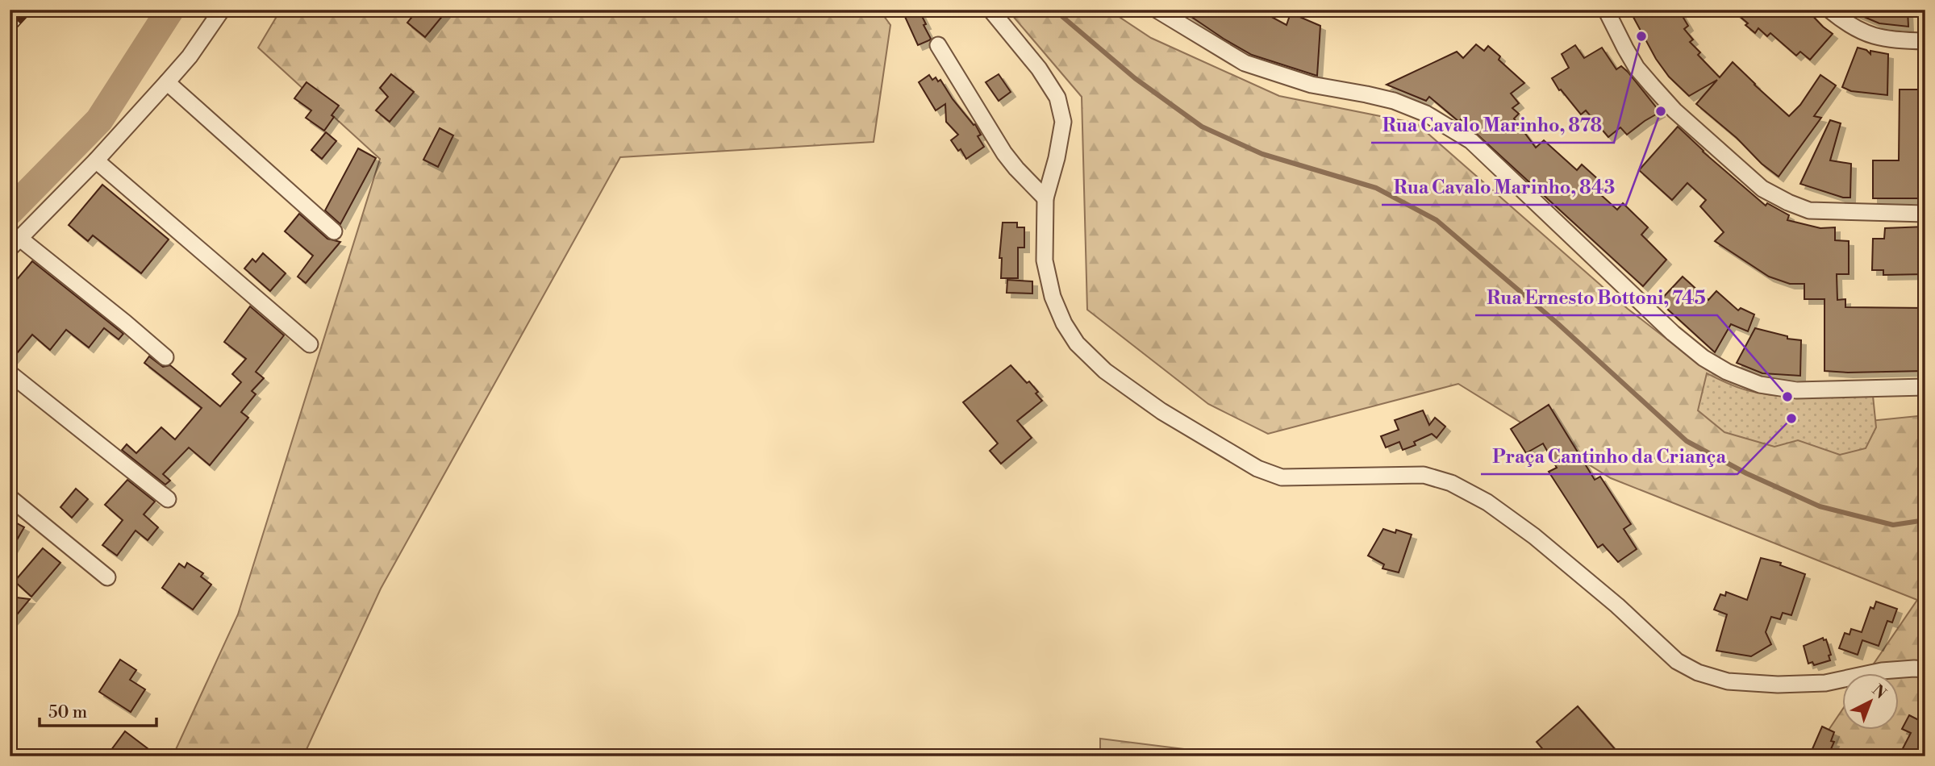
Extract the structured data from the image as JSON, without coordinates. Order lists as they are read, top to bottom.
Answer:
{
  "places": [
    "Rua Cavalo Marinho, 878",
    "Rua Cavalo Marinho, 843",
    "Rua Ernesto Bottoni, 745",
    "Praça Cantinho da Criança"
  ],
  "scale_bar": "50 m",
  "north": "top right"
}
